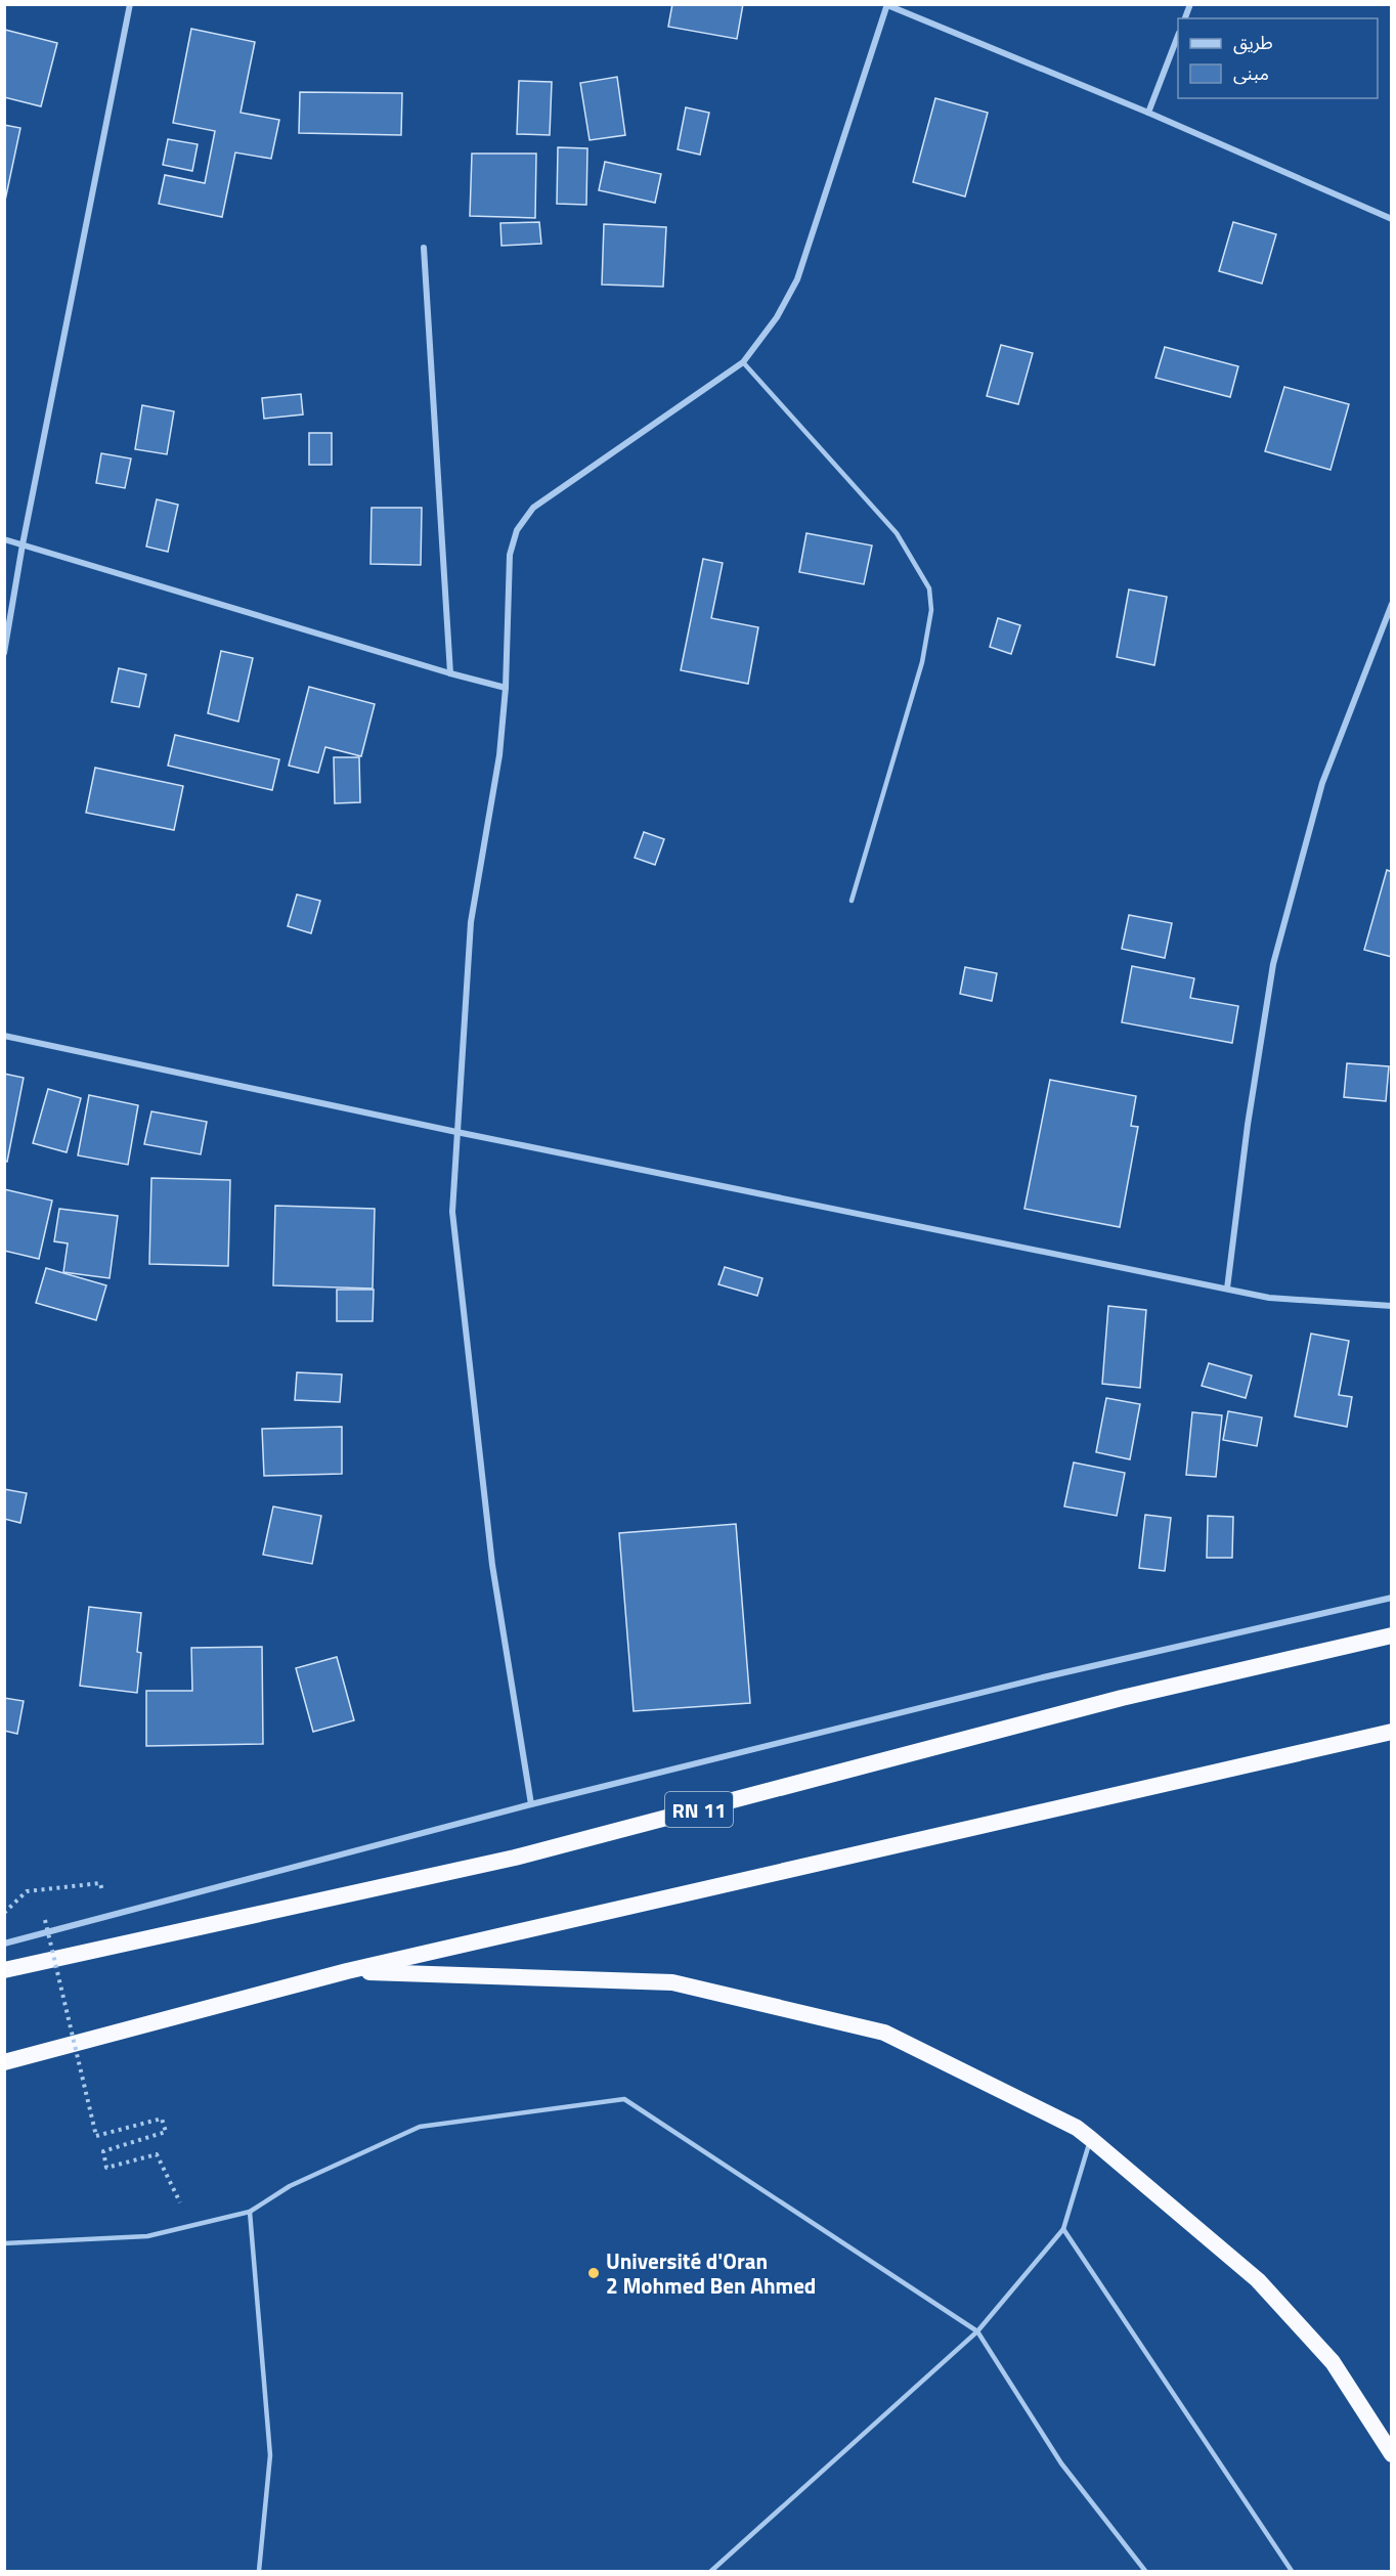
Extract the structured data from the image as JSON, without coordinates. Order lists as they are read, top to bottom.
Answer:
{
  "streets": {
    "highway": ["RN 11"]
  },
  "places": ["Université d'Oran 2 Mohmed Ben Ahmed"],
  "legend": ["طريق", "مبنى"]
}
